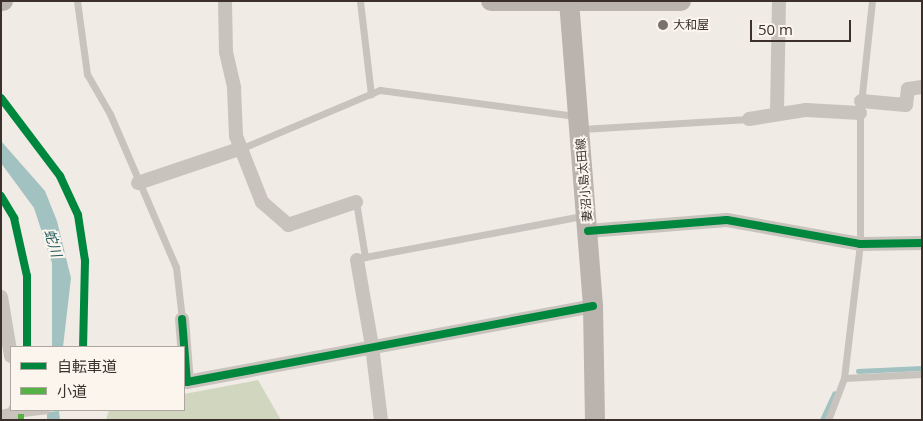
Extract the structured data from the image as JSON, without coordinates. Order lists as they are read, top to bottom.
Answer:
{
  "streets": {
    "main road": ["妻沼小島太田線"]
  },
  "water": ["蛇川"],
  "places": ["大和屋"],
  "legend": ["自転車道", "小道"],
  "scale_bar": "50 m"
}
